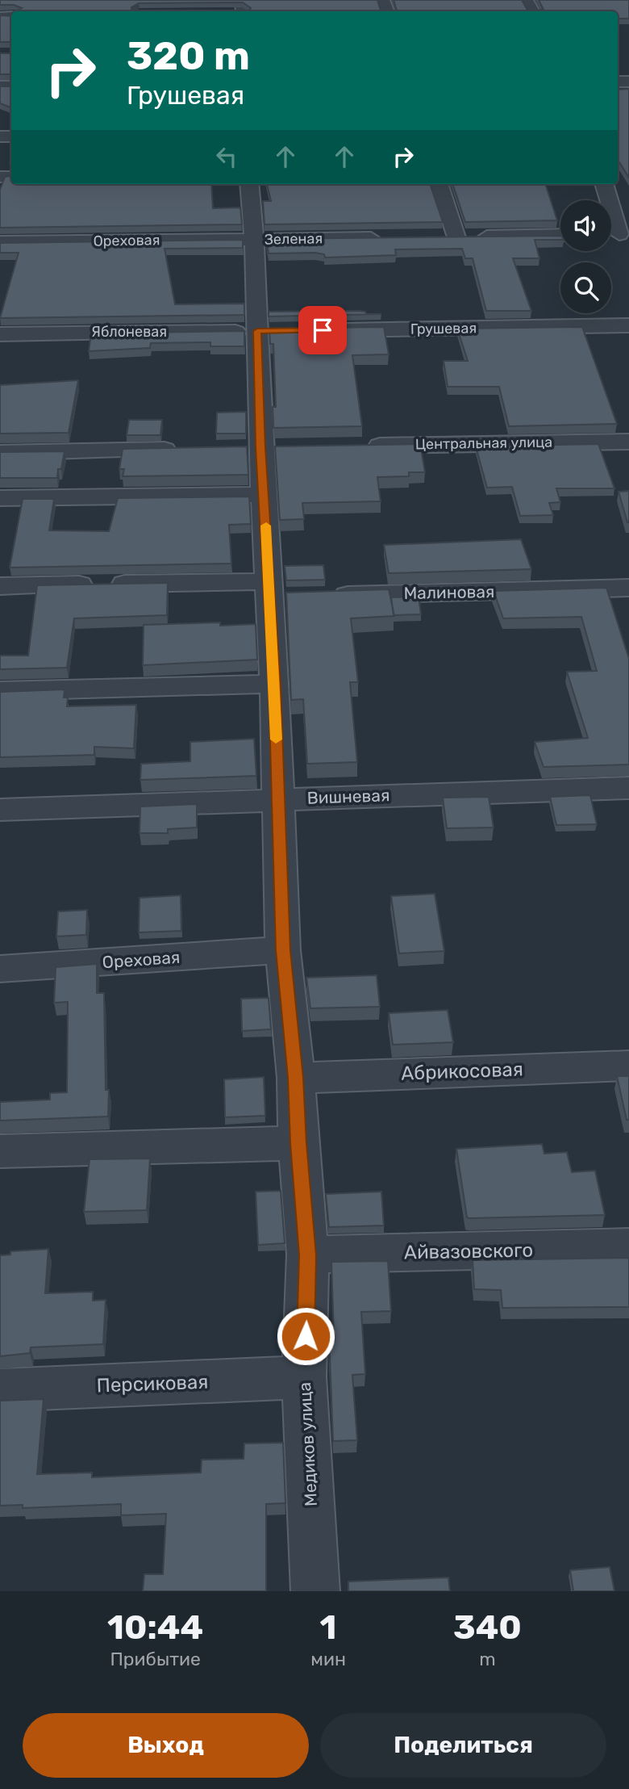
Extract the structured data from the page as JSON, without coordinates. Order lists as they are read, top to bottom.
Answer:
{
  "streets": {
    "street": [
      "Зеленая",
      "Ореховая",
      "Грушевая",
      "Яблоневая",
      "Центральная улица",
      "Малиновая",
      "Вишневая",
      "Абрикосовая",
      "Айвазовского",
      "Персиковая",
      "Медиков улица"
    ]
  },
  "crossings": [
    ["Зеленая", "Ореховая"],
    ["Зеленая", "Медиков улица"],
    ["Ореховая", "Медиков улица"],
    ["Яблоневая", "Медиков улица"],
    ["Вишневая", "Медиков улица"],
    ["Абрикосовая", "Медиков улица"],
    ["Айвазовского", "Медиков улица"],
    ["Персиковая", "Медиков улица"]
  ],
  "page": {
    "turn": ["320 m", "Грушевая"],
    "eta": [
      "10:44",
      "Прибытие",
      "1",
      "мин",
      "340",
      "m"
    ],
    "buttons": ["Выход", "Поделиться"]
  }
}
